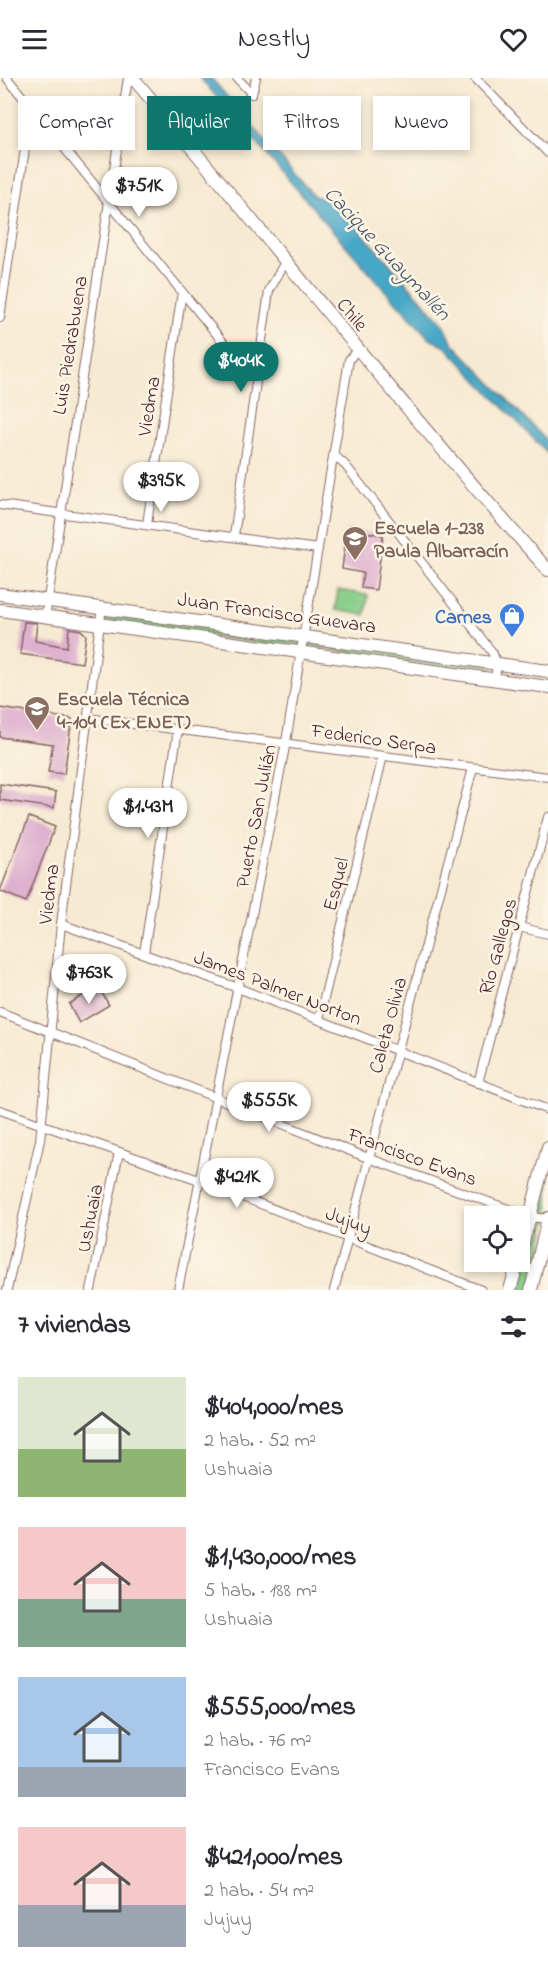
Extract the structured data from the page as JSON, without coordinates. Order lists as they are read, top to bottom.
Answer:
{
  "streets": {
    "street": [
      "Chile",
      "Luis Piedrabuena",
      "Viedma",
      "Juan Francisco Guevara",
      "Federico Serpa",
      "Puerto San Julián",
      "Esquel",
      "Río Gallegos",
      "James Palmer Norton",
      "Caleta Olivia",
      "Francisco Evans",
      "Ushuaia",
      "Jujuy"
    ]
  },
  "crossings": [
    ["Chile", "Puerto San Julián"],
    ["Luis Piedrabuena", "Juan Francisco Guevara"],
    ["Viedma", "Juan Francisco Guevara"],
    ["Viedma", "Federico Serpa"],
    ["Viedma", "James Palmer Norton"],
    ["Viedma", "Francisco Evans"],
    ["Viedma", "Jujuy"],
    ["Juan Francisco Guevara", "Puerto San Julián"],
    ["Federico Serpa", "Puerto San Julián"],
    ["Federico Serpa", "Esquel"],
    ["Federico Serpa", "Caleta Olivia"],
    ["Puerto San Julián", "James Palmer Norton"],
    ["Puerto San Julián", "Francisco Evans"],
    ["Puerto San Julián", "Jujuy"],
    ["Esquel", "James Palmer Norton"],
    ["Río Gallegos", "James Palmer Norton"],
    ["James Palmer Norton", "Caleta Olivia"],
    ["Caleta Olivia", "Francisco Evans"],
    ["Caleta Olivia", "Jujuy"],
    ["Ushuaia", "Jujuy"]
  ],
  "water": ["Cacique Guaymallén"],
  "places": {
    "school or university": ["Escuela 1-238 Paula Albarracín", "Escuela Técnica 4-104 (Ex ENET)"],
    "shop": ["Carnes"]
  },
  "page": {
    "header": "Nestly",
    "chip": [
      "Comprar",
      "Alquilar",
      "Filtros",
      "Nuevo"
    ],
    "price": [
      "$751K",
      "$404K",
      "$395K",
      "$1.43M",
      "$763K",
      "$555K",
      "$421K"
    ],
    "heading": "7 viviendas",
    "list": [
      {
        "name": "$404,000/mes",
        "note": "2 hab. · 52 m² · Ushuaia"
      },
      {
        "name": "$1,430,000/mes",
        "note": "5 hab. · 188 m² · Ushuaia"
      },
      {
        "name": "$555,000/mes",
        "note": "2 hab. · 76 m² · Francisco Evans"
      },
      {
        "name": "$421,000/mes",
        "note": "2 hab. · 54 m² · Jujuy"
      }
    ]
  }
}
